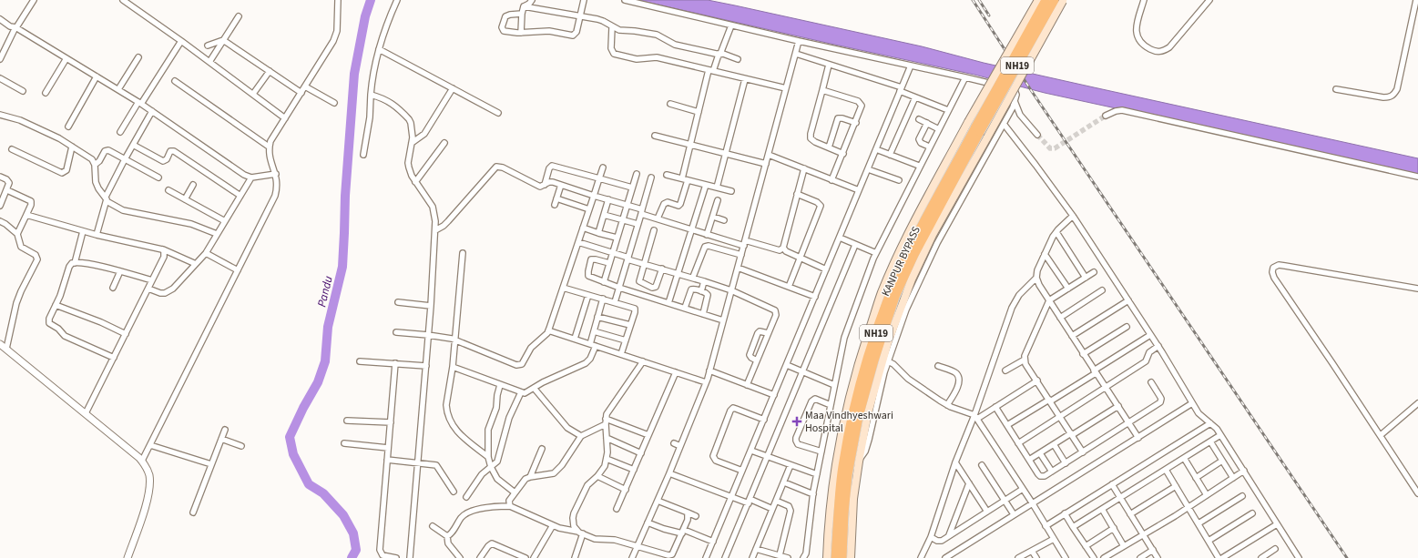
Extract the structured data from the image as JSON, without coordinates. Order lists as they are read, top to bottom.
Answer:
{
  "streets": {
    "highway": ["NH19", "KANPUR BYPASS"]
  },
  "water": ["Pandu"],
  "places": {
    "health": ["Maa Vindhyeshwari Hospital"]
  }
}
